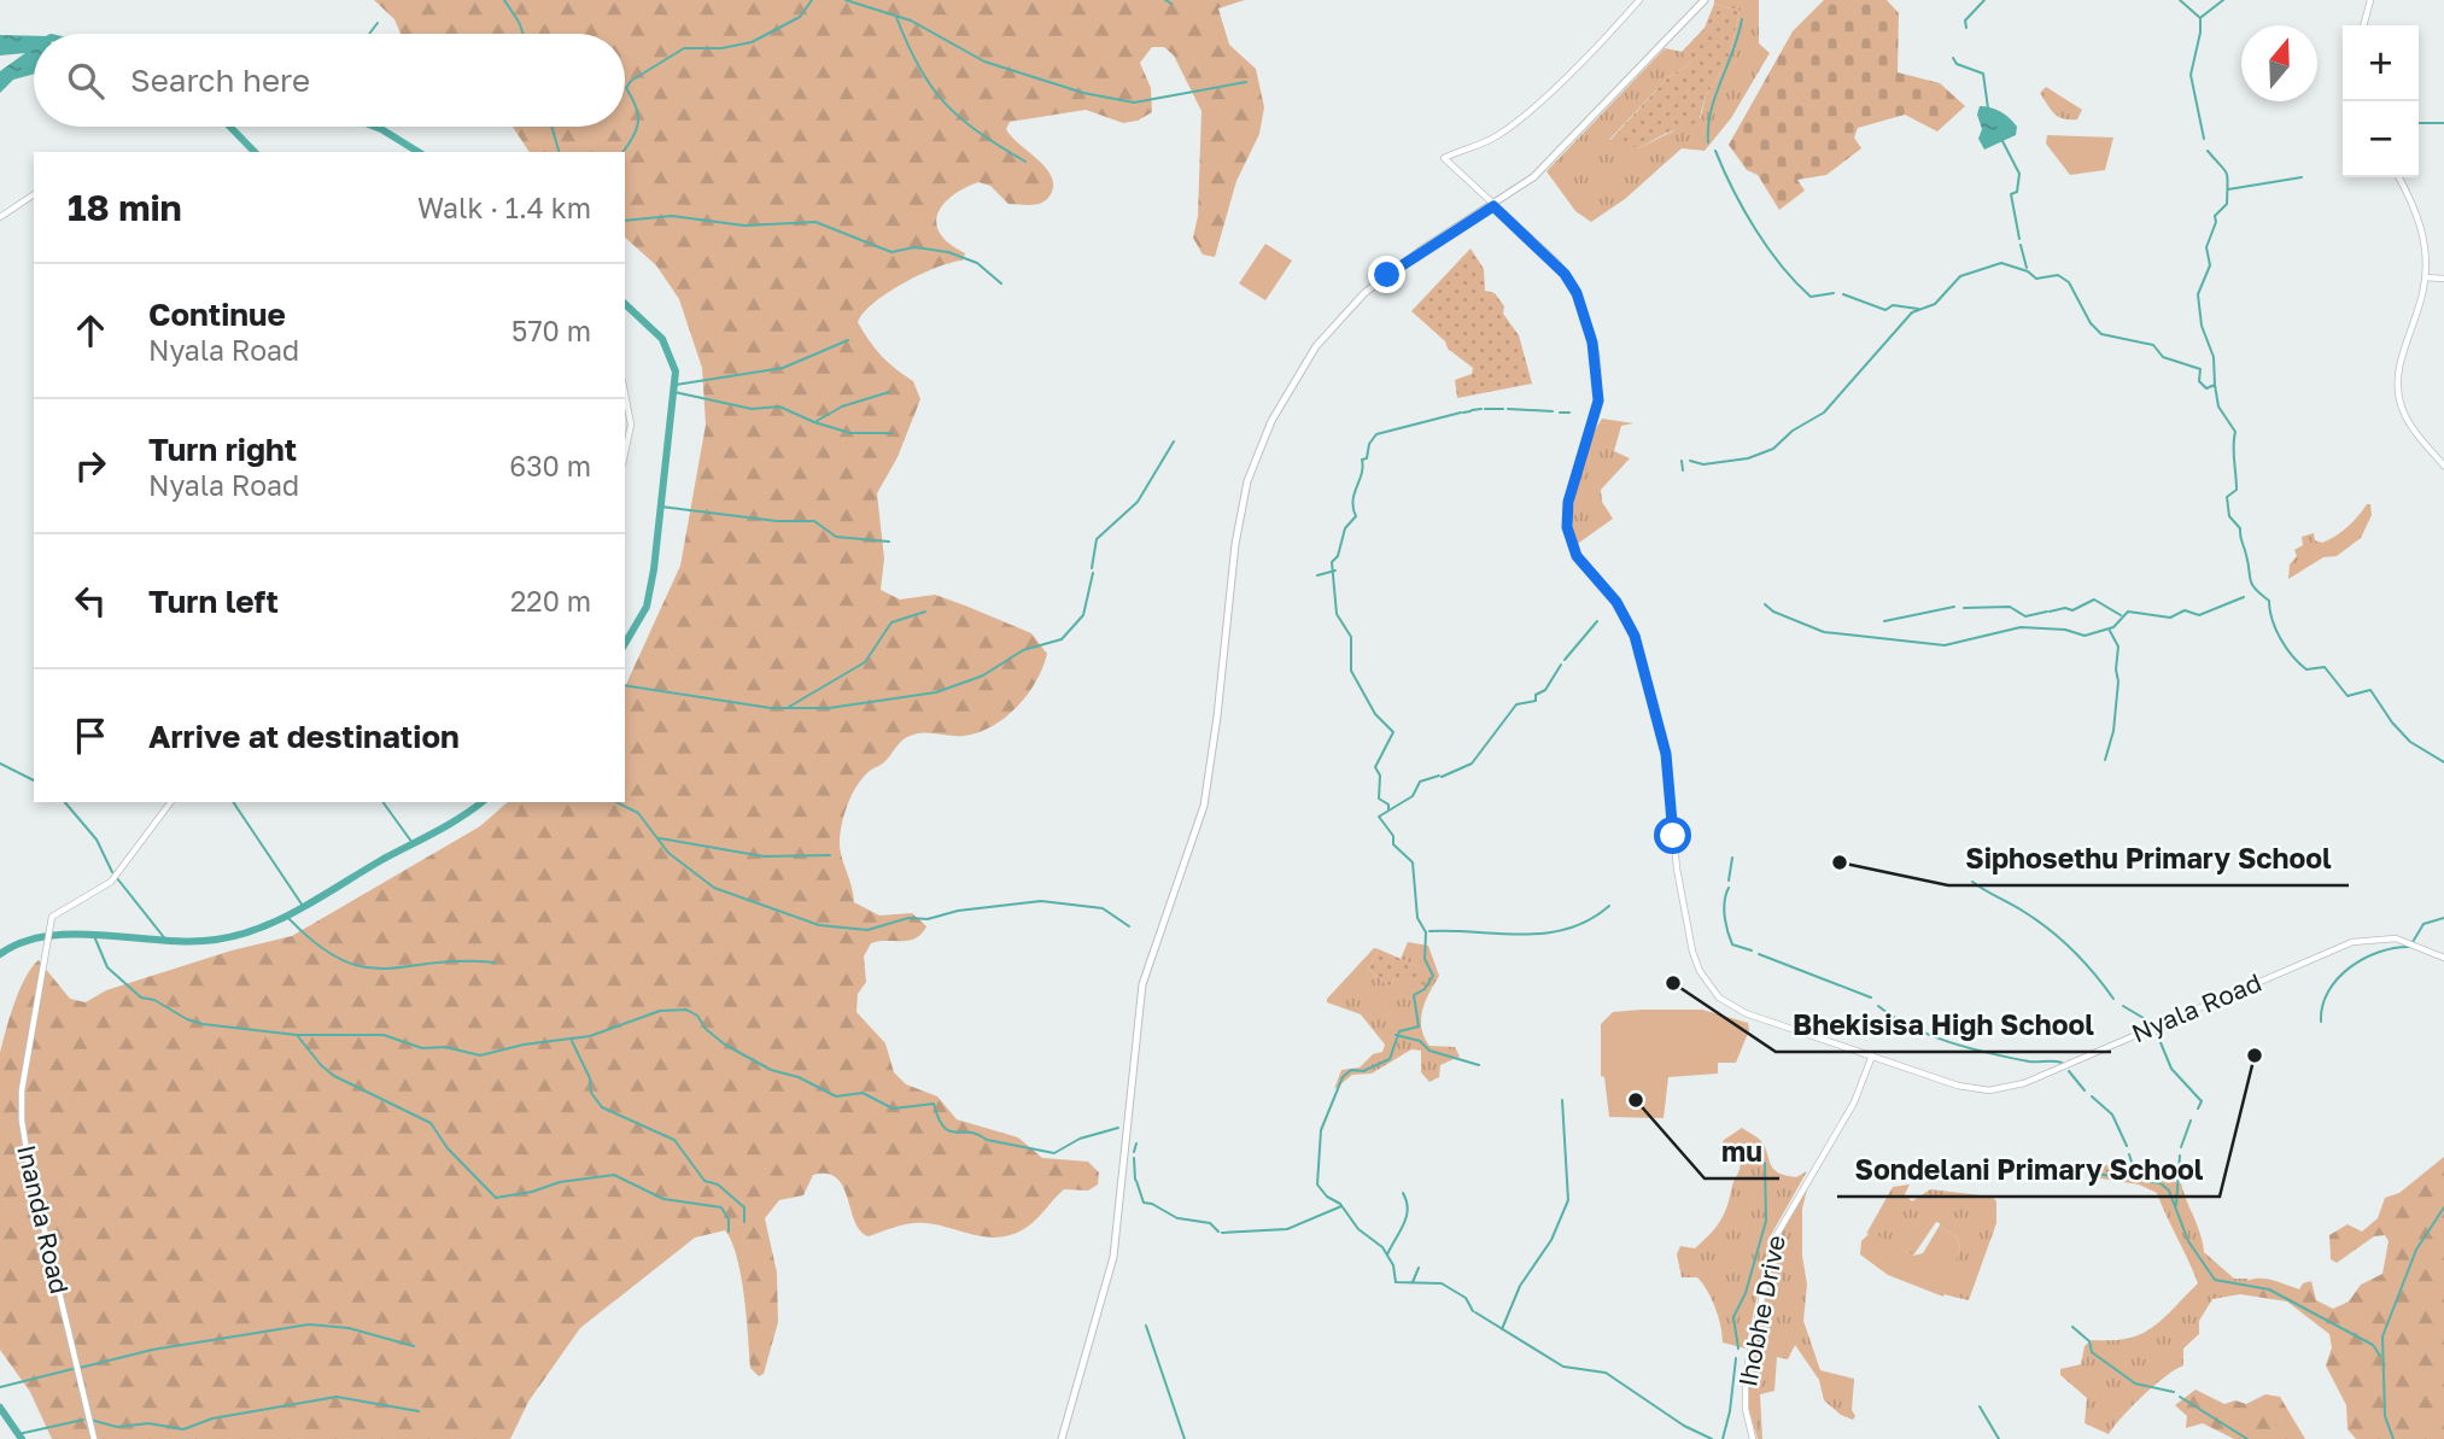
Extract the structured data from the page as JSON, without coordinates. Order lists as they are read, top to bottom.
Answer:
{
  "streets": {
    "street": ["Nyala Road", "Inanda Road", "Ihobhe Drive"]
  },
  "crossings": [
    ["Nyala Road", "Ihobhe Drive"]
  ],
  "places": [
    "Siphosethu Primary School",
    "Bhekisisa High School",
    "Sondelani Primary School",
    "mu"
  ],
  "north": "top",
  "page": {
    "map_buttons": ["+", "−"],
    "search": "Search here",
    "heading": ["18 min", "Walk · 1.4 km"],
    "list": [
      ["Continue", "Nyala Road", "570 m"],
      ["Turn right", "Nyala Road", "630 m"],
      ["Turn left", "220 m"],
      "Arrive at destination"
    ]
  }
}
